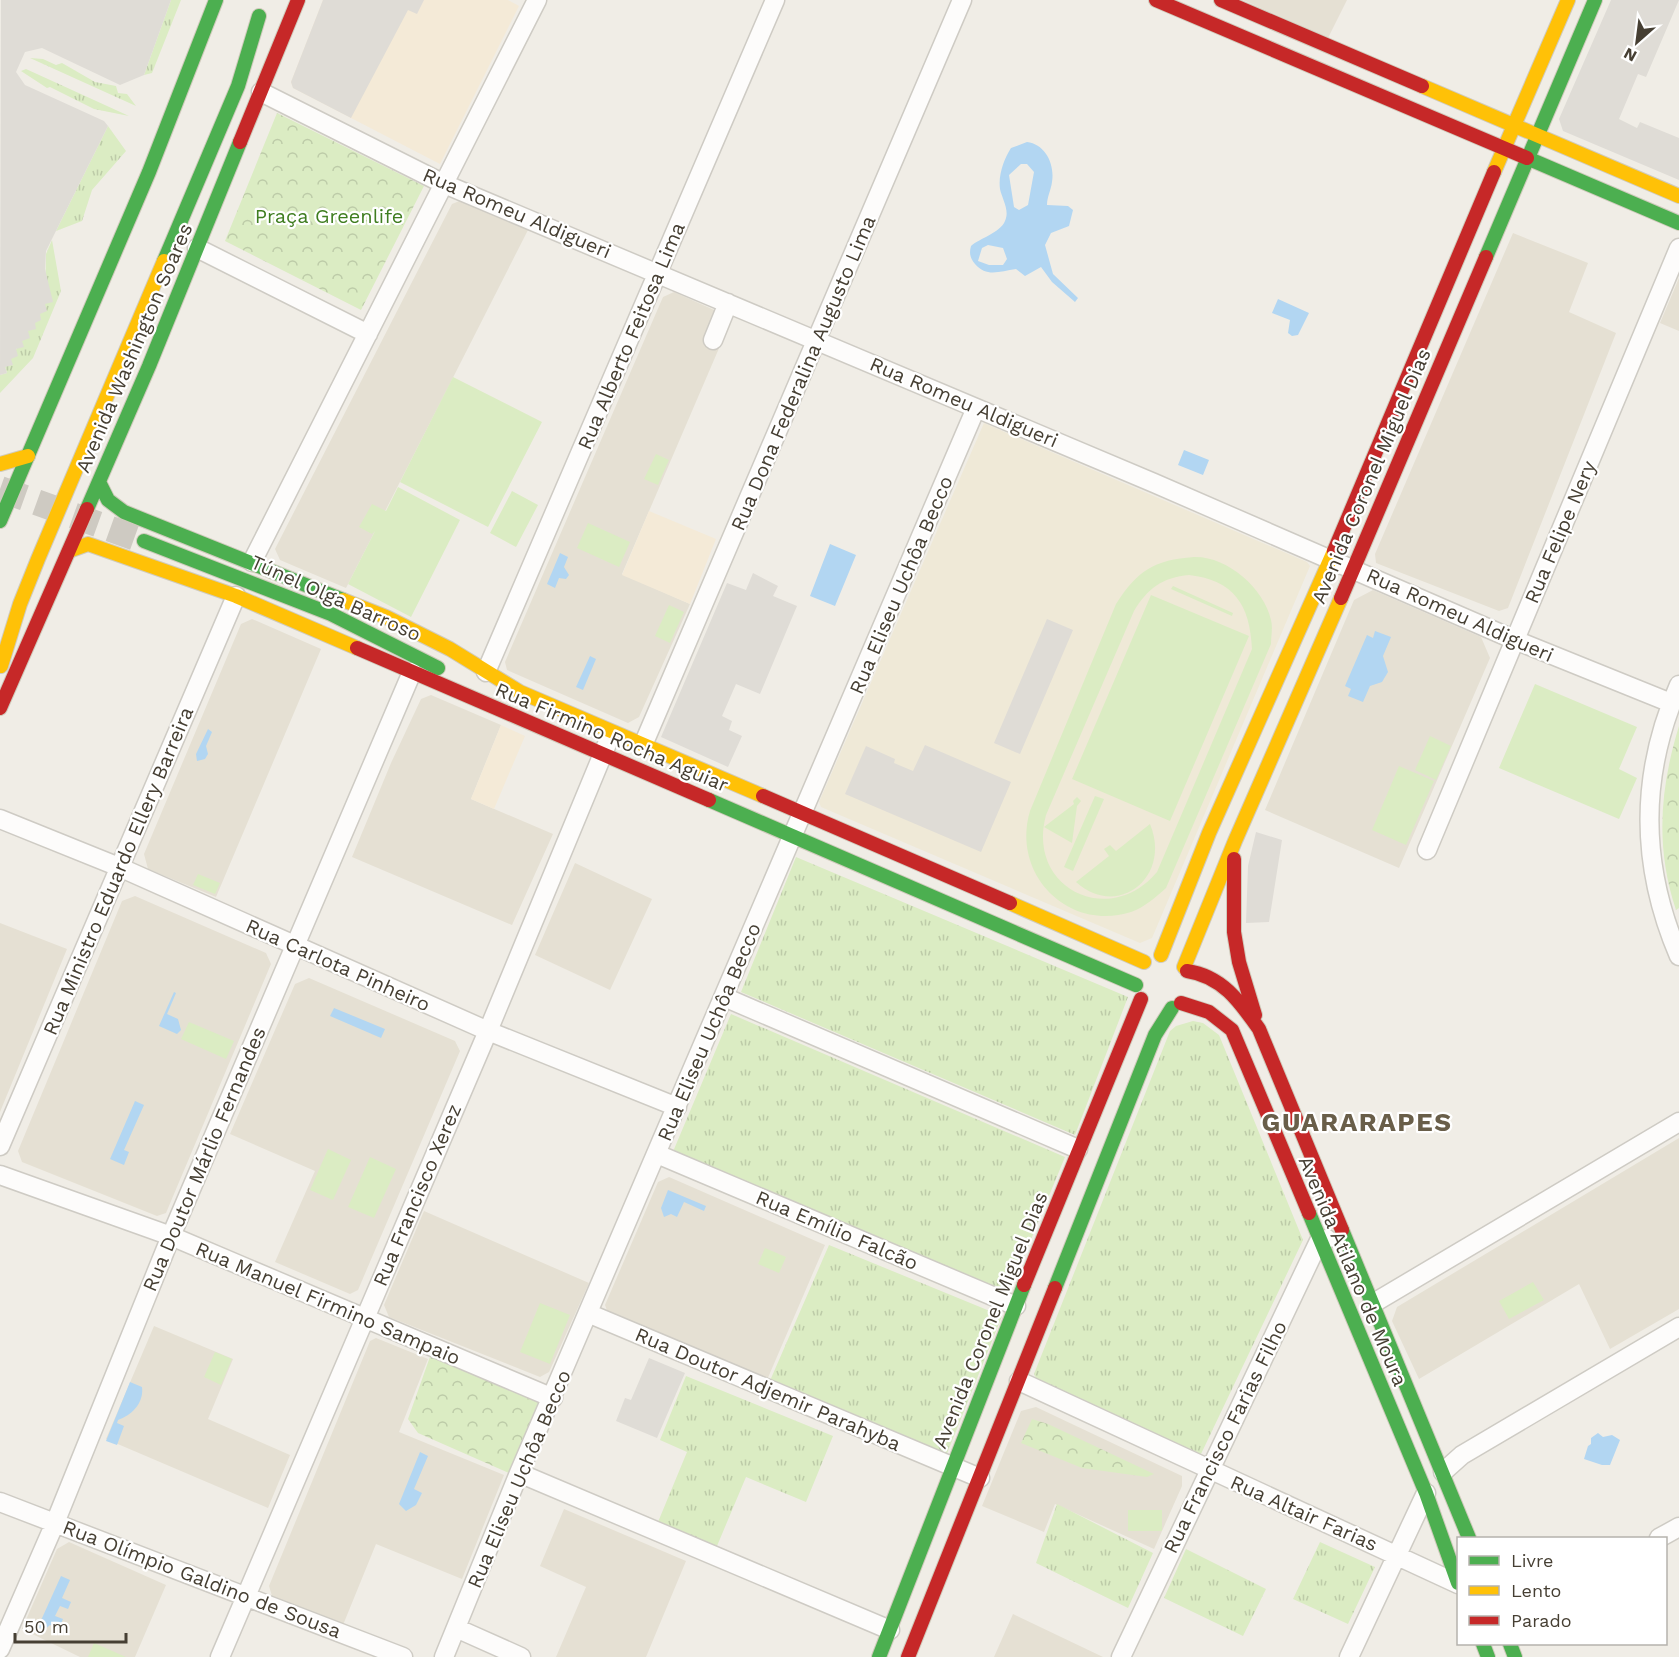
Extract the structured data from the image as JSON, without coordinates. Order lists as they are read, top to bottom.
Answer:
{
  "streets": {
    "main road": [
      "Avenida Washington Soares",
      "Avenida Coronel Miguel Dias",
      "Túnel Olga Barroso",
      "Rua Firmino Rocha Aguiar",
      "Avenida Atilano de Moura"
    ],
    "street": [
      "Rua Romeu Aldigueri",
      "Rua Alberto Feitosa Lima",
      "Rua Dona Federalina Augusto Lima",
      "Rua Felipe Nery",
      "Rua Eliseu Uchôa Becco",
      "Rua Ministro Eduardo Ellery Barreira",
      "Rua Carlota Pinheiro",
      "Rua Doutor Márlio Fernandes",
      "Rua Francisco Xerez",
      "Rua Emílio Falcão",
      "Rua Manuel Firmino Sampaio",
      "Rua Doutor Adjemir Parahyba",
      "Rua Francisco Farias Filho",
      "Rua Altair Farias",
      "Rua Olímpio Galdino de Sousa"
    ]
  },
  "crossings": [
    ["Rua Romeu Aldigueri", "Rua Alberto Feitosa Lima"],
    ["Rua Romeu Aldigueri", "Avenida Washington Soares"],
    ["Rua Romeu Aldigueri", "Rua Dona Federalina Augusto Lima"],
    ["Rua Romeu Aldigueri", "Avenida Coronel Miguel Dias"],
    ["Rua Romeu Aldigueri", "Rua Felipe Nery"],
    ["Rua Romeu Aldigueri", "Rua Eliseu Uchôa Becco"],
    ["Rua Alberto Feitosa Lima", "Rua Firmino Rocha Aguiar"],
    ["Avenida Washington Soares", "Rua Firmino Rocha Aguiar"],
    ["Rua Dona Federalina Augusto Lima", "Rua Firmino Rocha Aguiar"],
    ["Avenida Coronel Miguel Dias", "Rua Firmino Rocha Aguiar"],
    ["Avenida Coronel Miguel Dias", "Rua Emílio Falcão"],
    ["Avenida Coronel Miguel Dias", "Avenida Atilano de Moura"],
    ["Avenida Coronel Miguel Dias", "Rua Doutor Adjemir Parahyba"],
    ["Rua Eliseu Uchôa Becco", "Rua Firmino Rocha Aguiar"],
    ["Rua Eliseu Uchôa Becco", "Rua Carlota Pinheiro"],
    ["Rua Eliseu Uchôa Becco", "Rua Emílio Falcão"],
    ["Rua Eliseu Uchôa Becco", "Rua Manuel Firmino Sampaio"],
    ["Rua Eliseu Uchôa Becco", "Rua Doutor Adjemir Parahyba"],
    ["Túnel Olga Barroso", "Rua Firmino Rocha Aguiar"],
    ["Rua Firmino Rocha Aguiar", "Rua Ministro Eduardo Ellery Barreira"],
    ["Rua Firmino Rocha Aguiar", "Rua Doutor Márlio Fernandes"],
    ["Rua Firmino Rocha Aguiar", "Rua Francisco Xerez"],
    ["Rua Firmino Rocha Aguiar", "Avenida Atilano de Moura"],
    ["Rua Ministro Eduardo Ellery Barreira", "Rua Carlota Pinheiro"],
    ["Rua Carlota Pinheiro", "Rua Doutor Márlio Fernandes"],
    ["Rua Carlota Pinheiro", "Rua Francisco Xerez"],
    ["Rua Doutor Márlio Fernandes", "Rua Manuel Firmino Sampaio"],
    ["Rua Doutor Márlio Fernandes", "Rua Olímpio Galdino de Sousa"],
    ["Rua Francisco Xerez", "Rua Manuel Firmino Sampaio"],
    ["Rua Francisco Xerez", "Rua Olímpio Galdino de Sousa"],
    ["Avenida Atilano de Moura", "Rua Francisco Farias Filho"],
    ["Rua Francisco Farias Filho", "Rua Altair Farias"]
  ],
  "districts": ["GUARARAPES"],
  "parks": ["Praça Greenlife"],
  "legend": ["Livre", "Lento", "Parado"],
  "scale_bar": "50 m",
  "north": "bottom left"
}
